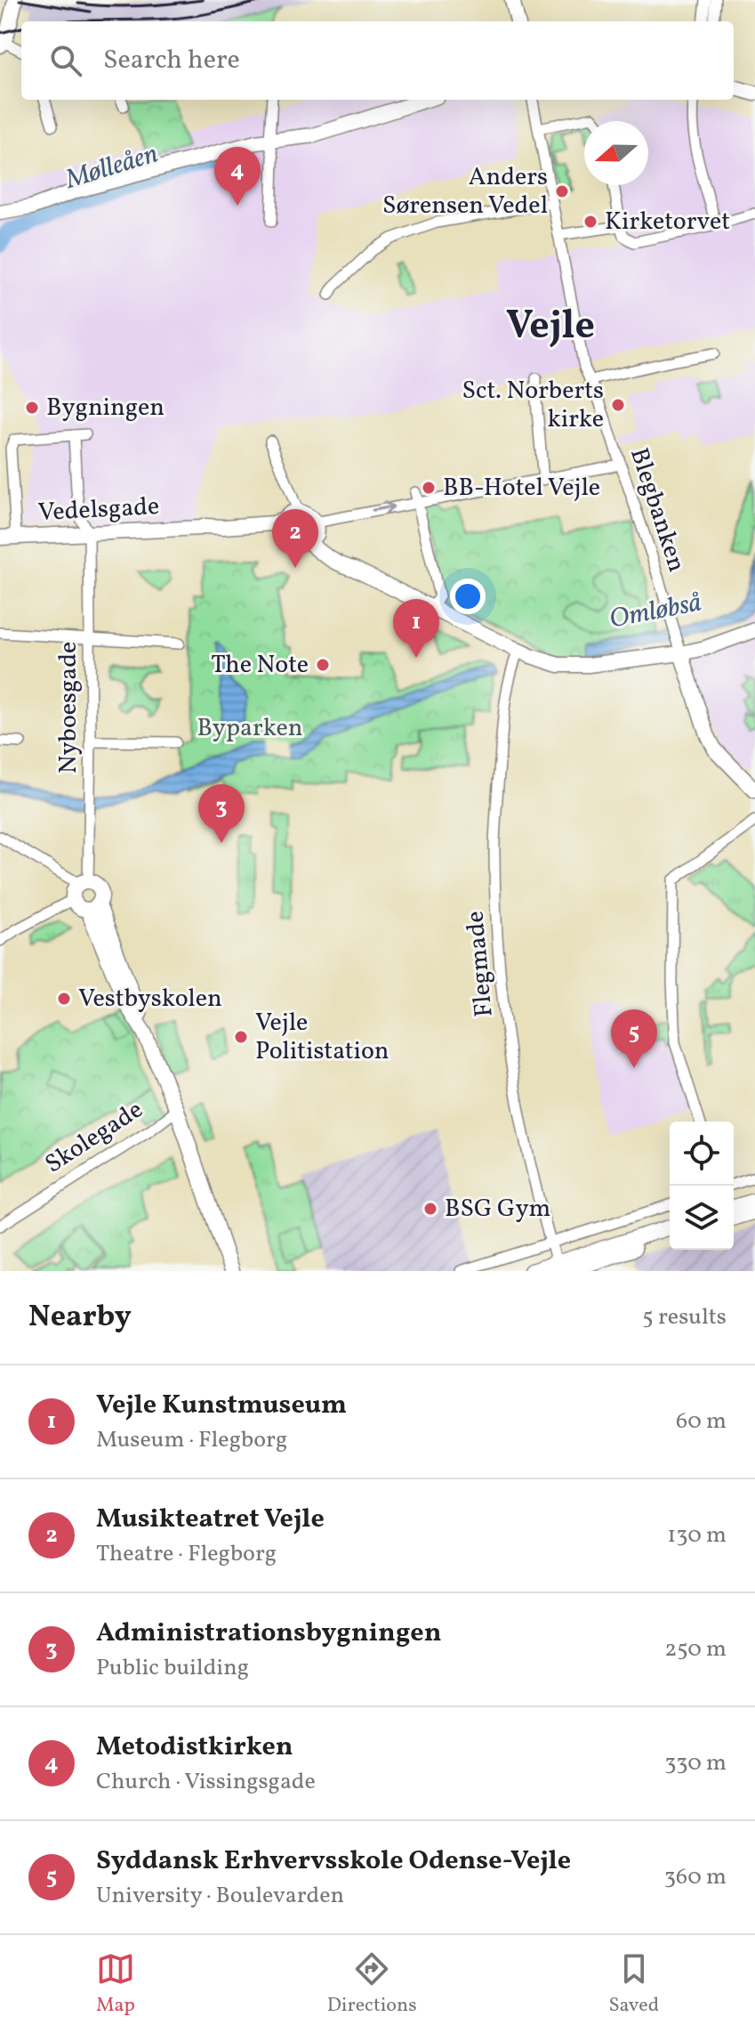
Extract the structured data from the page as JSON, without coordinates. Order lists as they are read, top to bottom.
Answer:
{
  "streets": {
    "main road": ["Vedelsgade", "Skolegade"],
    "street": ["Blegbanken", "Nyboesgade", "Flegmade"]
  },
  "crossings": [
    ["Vedelsgade", "Nyboesgade"],
    ["Nyboesgade", "Skolegade"]
  ],
  "districts": ["Vejle"],
  "water": ["Mølleåen", "Omløbså"],
  "parks": ["Byparken"],
  "places": [
    "Anders Sørensen Vedel",
    "Kirketorvet",
    "Sct. Norberts kirke",
    "Bygningen",
    "BB-Hotel Vejle",
    "The Note",
    "Vestbyskolen",
    "Vejle Politistation",
    "BSG Gym"
  ],
  "north": "left",
  "page": {
    "search": "Search here",
    "pins": [
      "4",
      "2",
      "1",
      "3",
      "5"
    ],
    "heading": ["Nearby", "5 results"],
    "list": [
      {
        "mark": "1",
        "name": "Vejle Kunstmuseum",
        "note": "Museum · Flegborg",
        "value": "60 m"
      },
      {
        "mark": "2",
        "name": "Musikteatret Vejle",
        "note": "Theatre · Flegborg",
        "value": "130 m"
      },
      {
        "mark": "3",
        "name": "Administrationsbygningen",
        "note": "Public building",
        "value": "250 m"
      },
      {
        "mark": "4",
        "name": "Metodistkirken",
        "note": "Church · Vissingsgade",
        "value": "330 m"
      },
      {
        "mark": "5",
        "name": "Syddansk Erhvervsskole Odense-Vejle",
        "note": "University · Boulevarden",
        "value": "360 m"
      }
    ],
    "nav": ["Map", "Directions", "Saved"]
  }
}
